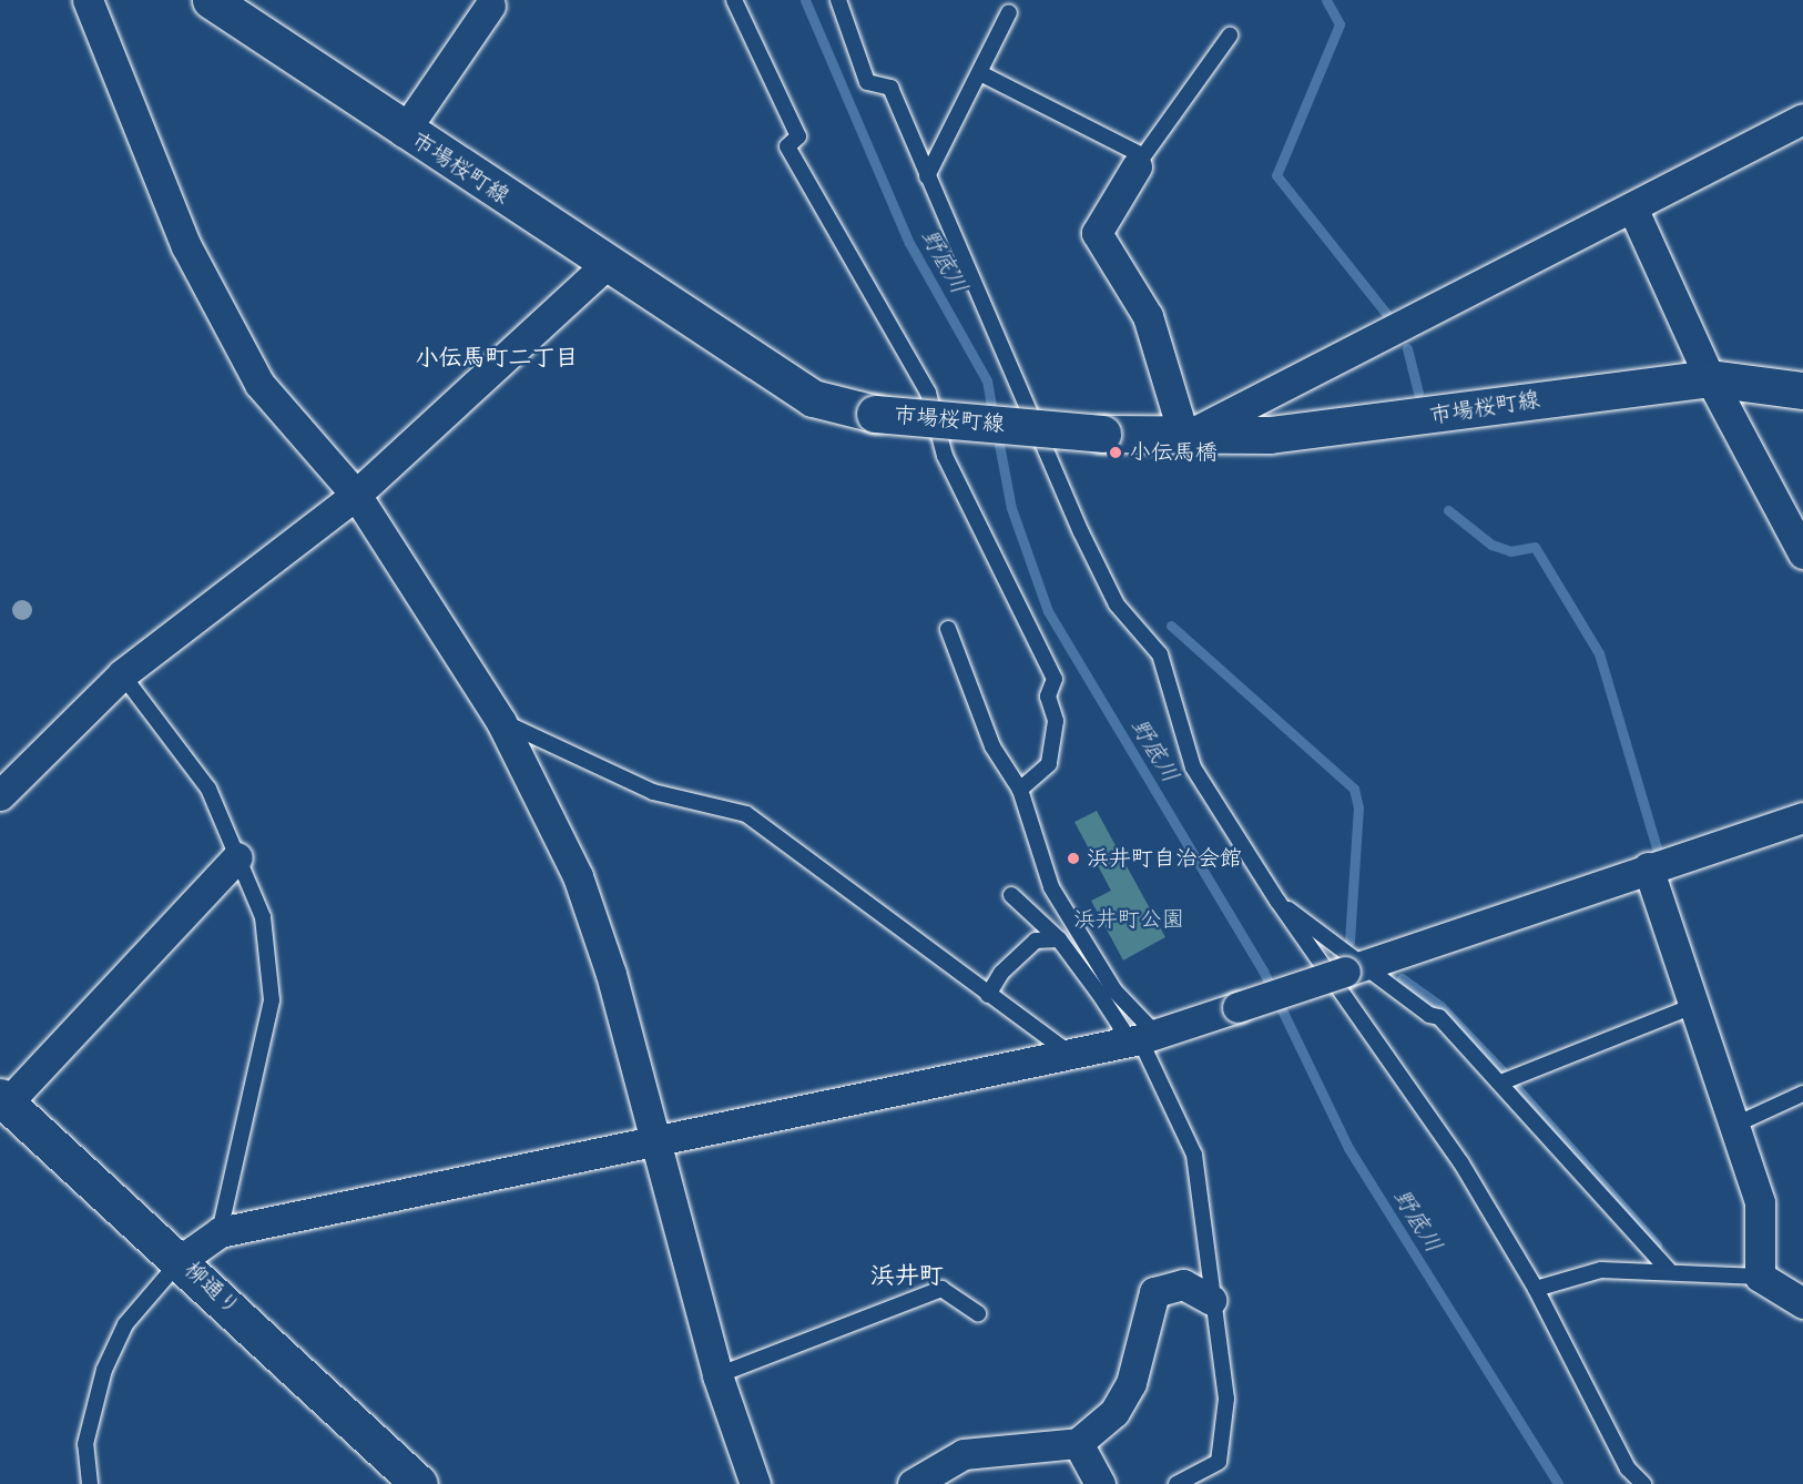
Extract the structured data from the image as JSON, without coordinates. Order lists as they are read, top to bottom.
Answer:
{
  "streets": {
    "main road": ["市場桜町線", "柳通り"]
  },
  "districts": ["小伝馬町二丁目", "浜井町"],
  "water": ["野底川"],
  "parks": ["浜井町公園"],
  "places": ["小伝馬橋", "浜井町自治会館"]
}
